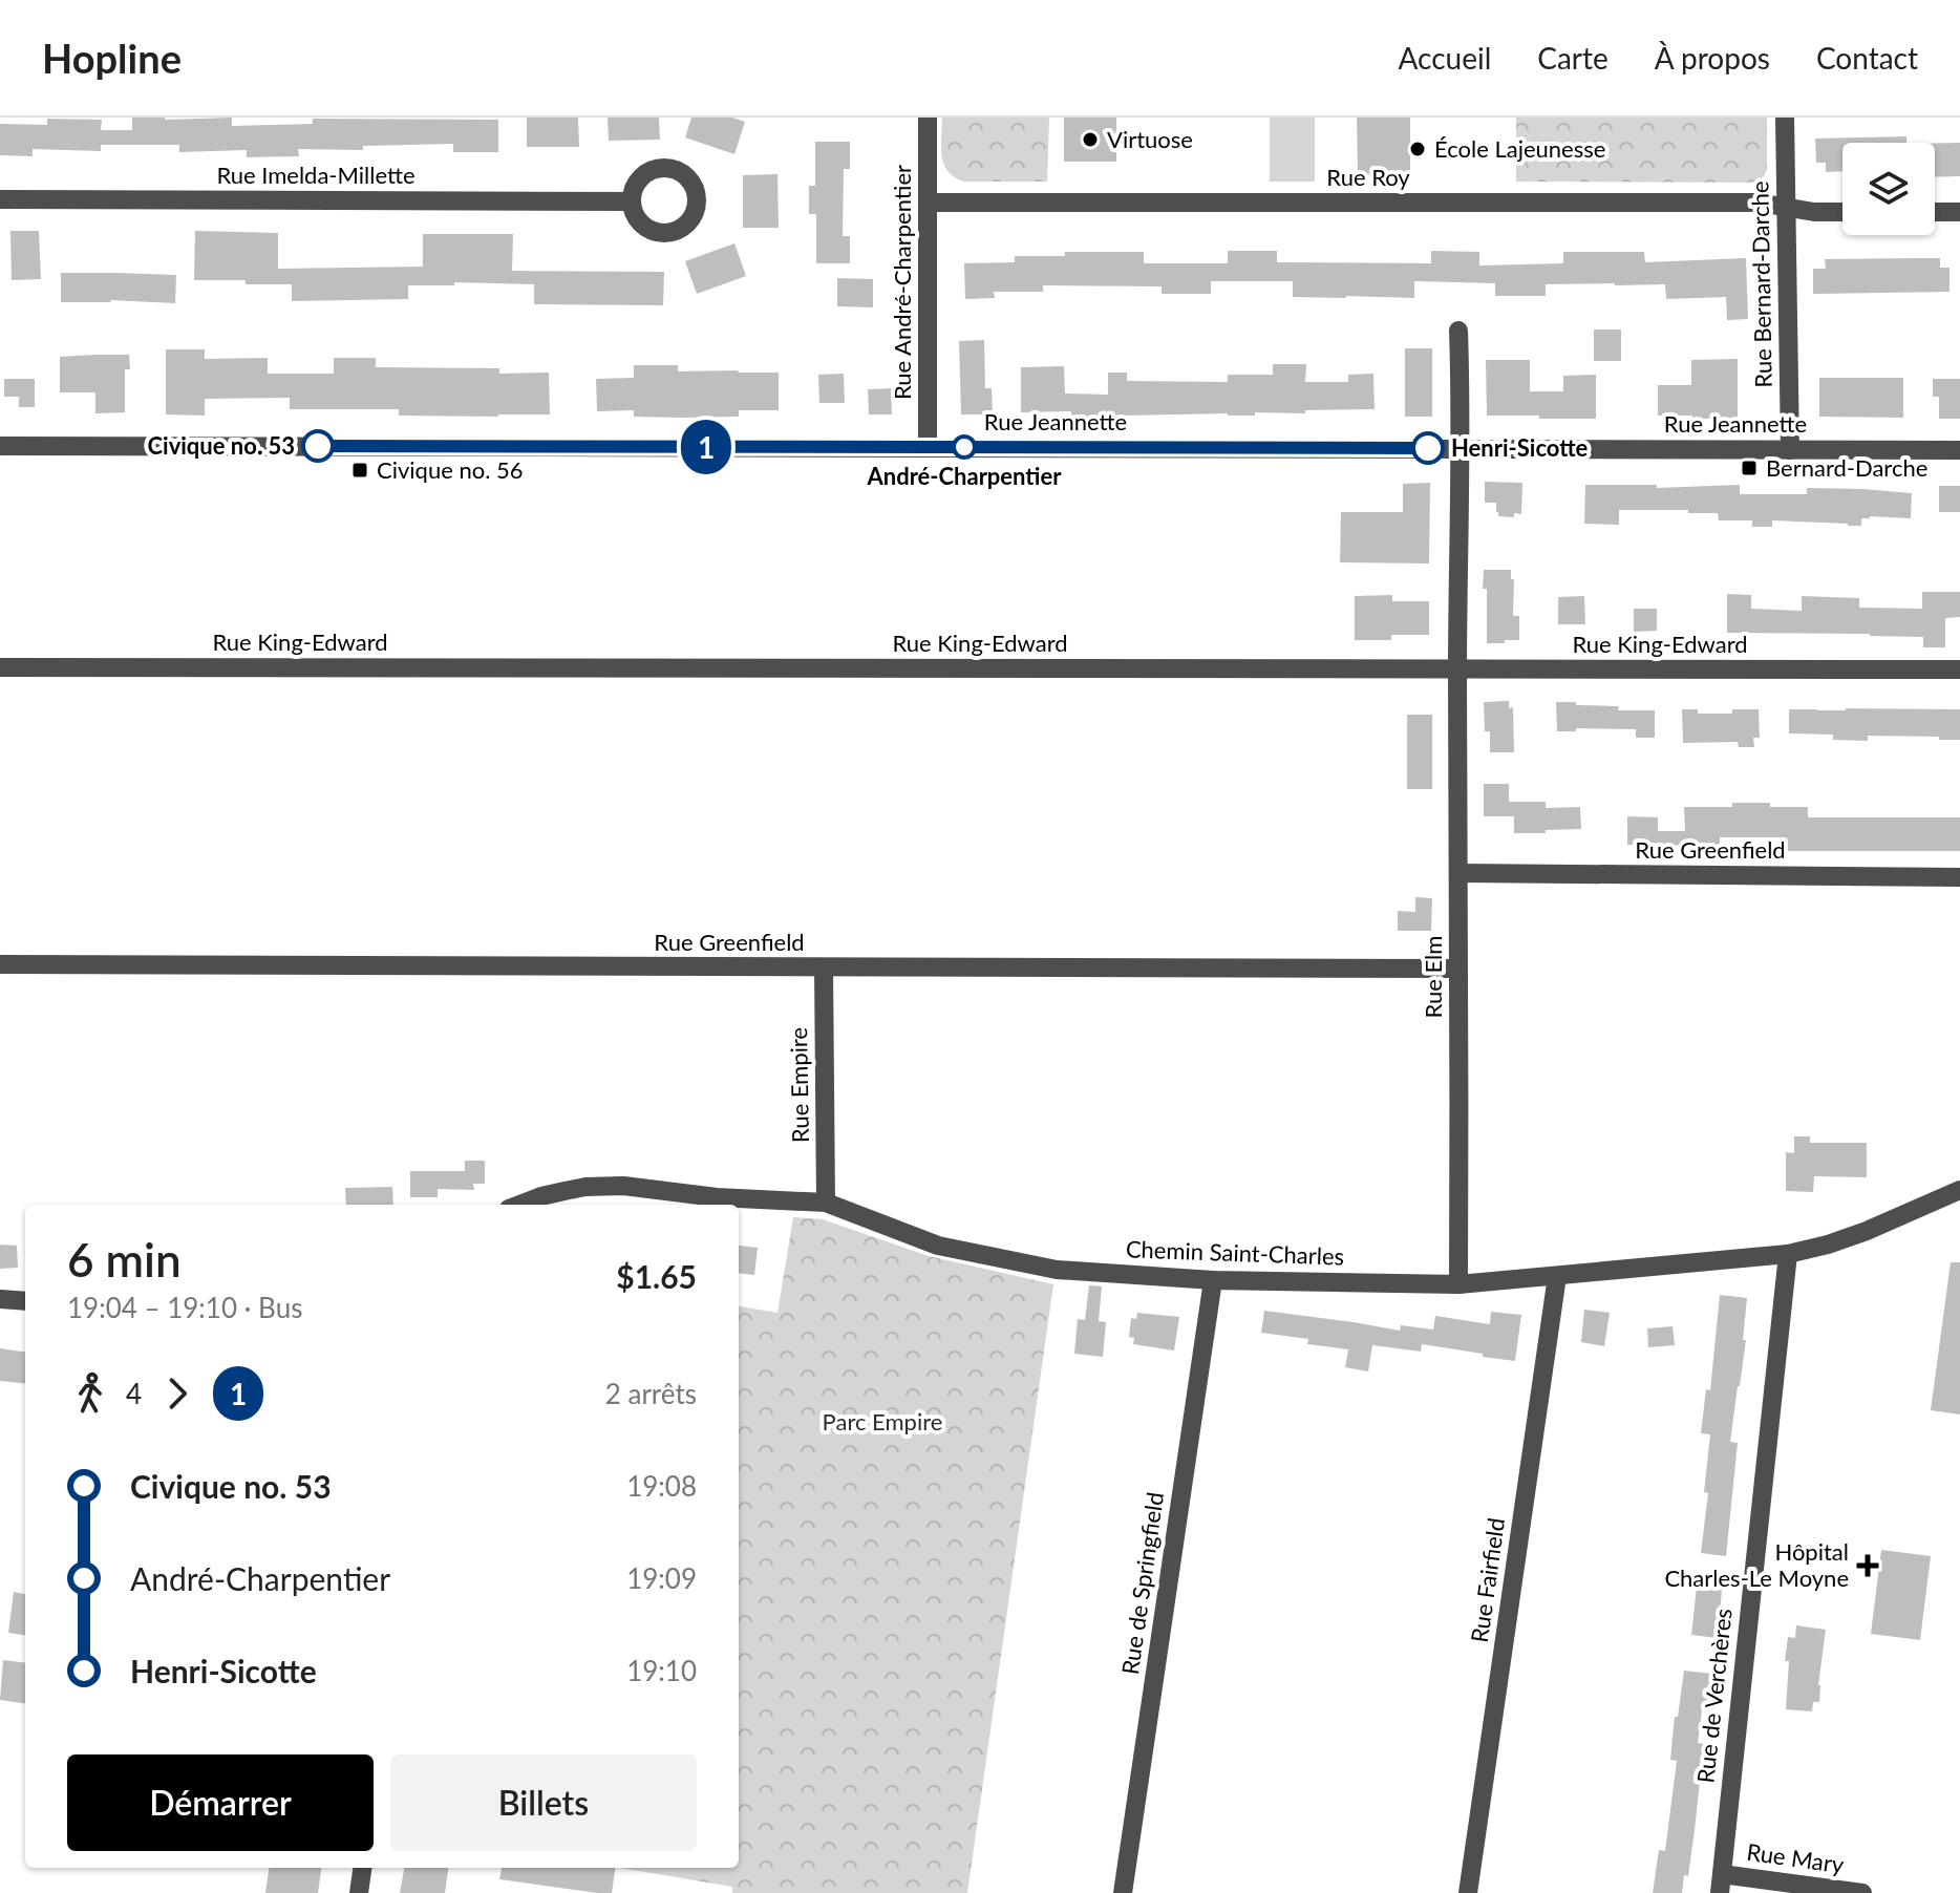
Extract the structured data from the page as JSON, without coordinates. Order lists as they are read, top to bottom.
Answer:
{
  "streets": {
    "street": [
      "Rue Imelda-Millette",
      "Rue Roy",
      "Rue André-Charpentier",
      "Rue Bernard-Darche",
      "Rue Jeannette",
      "Rue King-Edward",
      "Rue Greenfield",
      "Rue Elm",
      "Rue Empire",
      "Chemin Saint-Charles",
      "Rue Fairfield",
      "Rue de Springfield",
      "Rue de Verchères",
      "Rue Mary"
    ]
  },
  "crossings": [
    ["Rue Roy", "Rue André-Charpentier"],
    ["Rue Roy", "Rue Bernard-Darche"],
    ["Rue André-Charpentier", "Rue Jeannette"],
    ["Rue Bernard-Darche", "Rue Jeannette"],
    ["Rue Jeannette", "Rue Elm"],
    ["Rue King-Edward", "Rue Elm"],
    ["Rue Greenfield", "Rue Elm"],
    ["Rue Greenfield", "Rue Empire"],
    ["Rue Elm", "Chemin Saint-Charles"],
    ["Rue Empire", "Chemin Saint-Charles"],
    ["Chemin Saint-Charles", "Rue Fairfield"],
    ["Chemin Saint-Charles", "Rue de Springfield"],
    ["Chemin Saint-Charles", "Rue de Verchères"],
    ["Rue de Verchères", "Rue Mary"]
  ],
  "parks": ["Parc Empire"],
  "places": {
    "other": [
      "Virtuose",
      "École Lajeunesse",
      "Civique no. 53",
      "André-Charpentier",
      "Henri-Sicotte"
    ],
    "transit": ["Bernard-Darche", "Civique no. 56"],
    "health": ["Hôpital Charles-Le Moyne"]
  },
  "lines": ["bus line 1"],
  "page": {
    "header": "Hopline",
    "nav": [
      "Accueil",
      "Carte",
      "À propos",
      "Contact"
    ],
    "on_map": "1",
    "heading": ["6 min", "19:04 – 19:10 · Bus", "$1.65"],
    "legs": ["4", "1", "2 arrêts"],
    "list": [
      {
        "name": "Civique no. 53",
        "value": "19:08"
      },
      {
        "name": "André-Charpentier",
        "value": "19:09"
      },
      {
        "name": "Henri-Sicotte",
        "value": "19:10"
      }
    ],
    "buttons": ["Démarrer", "Billets"]
  }
}
